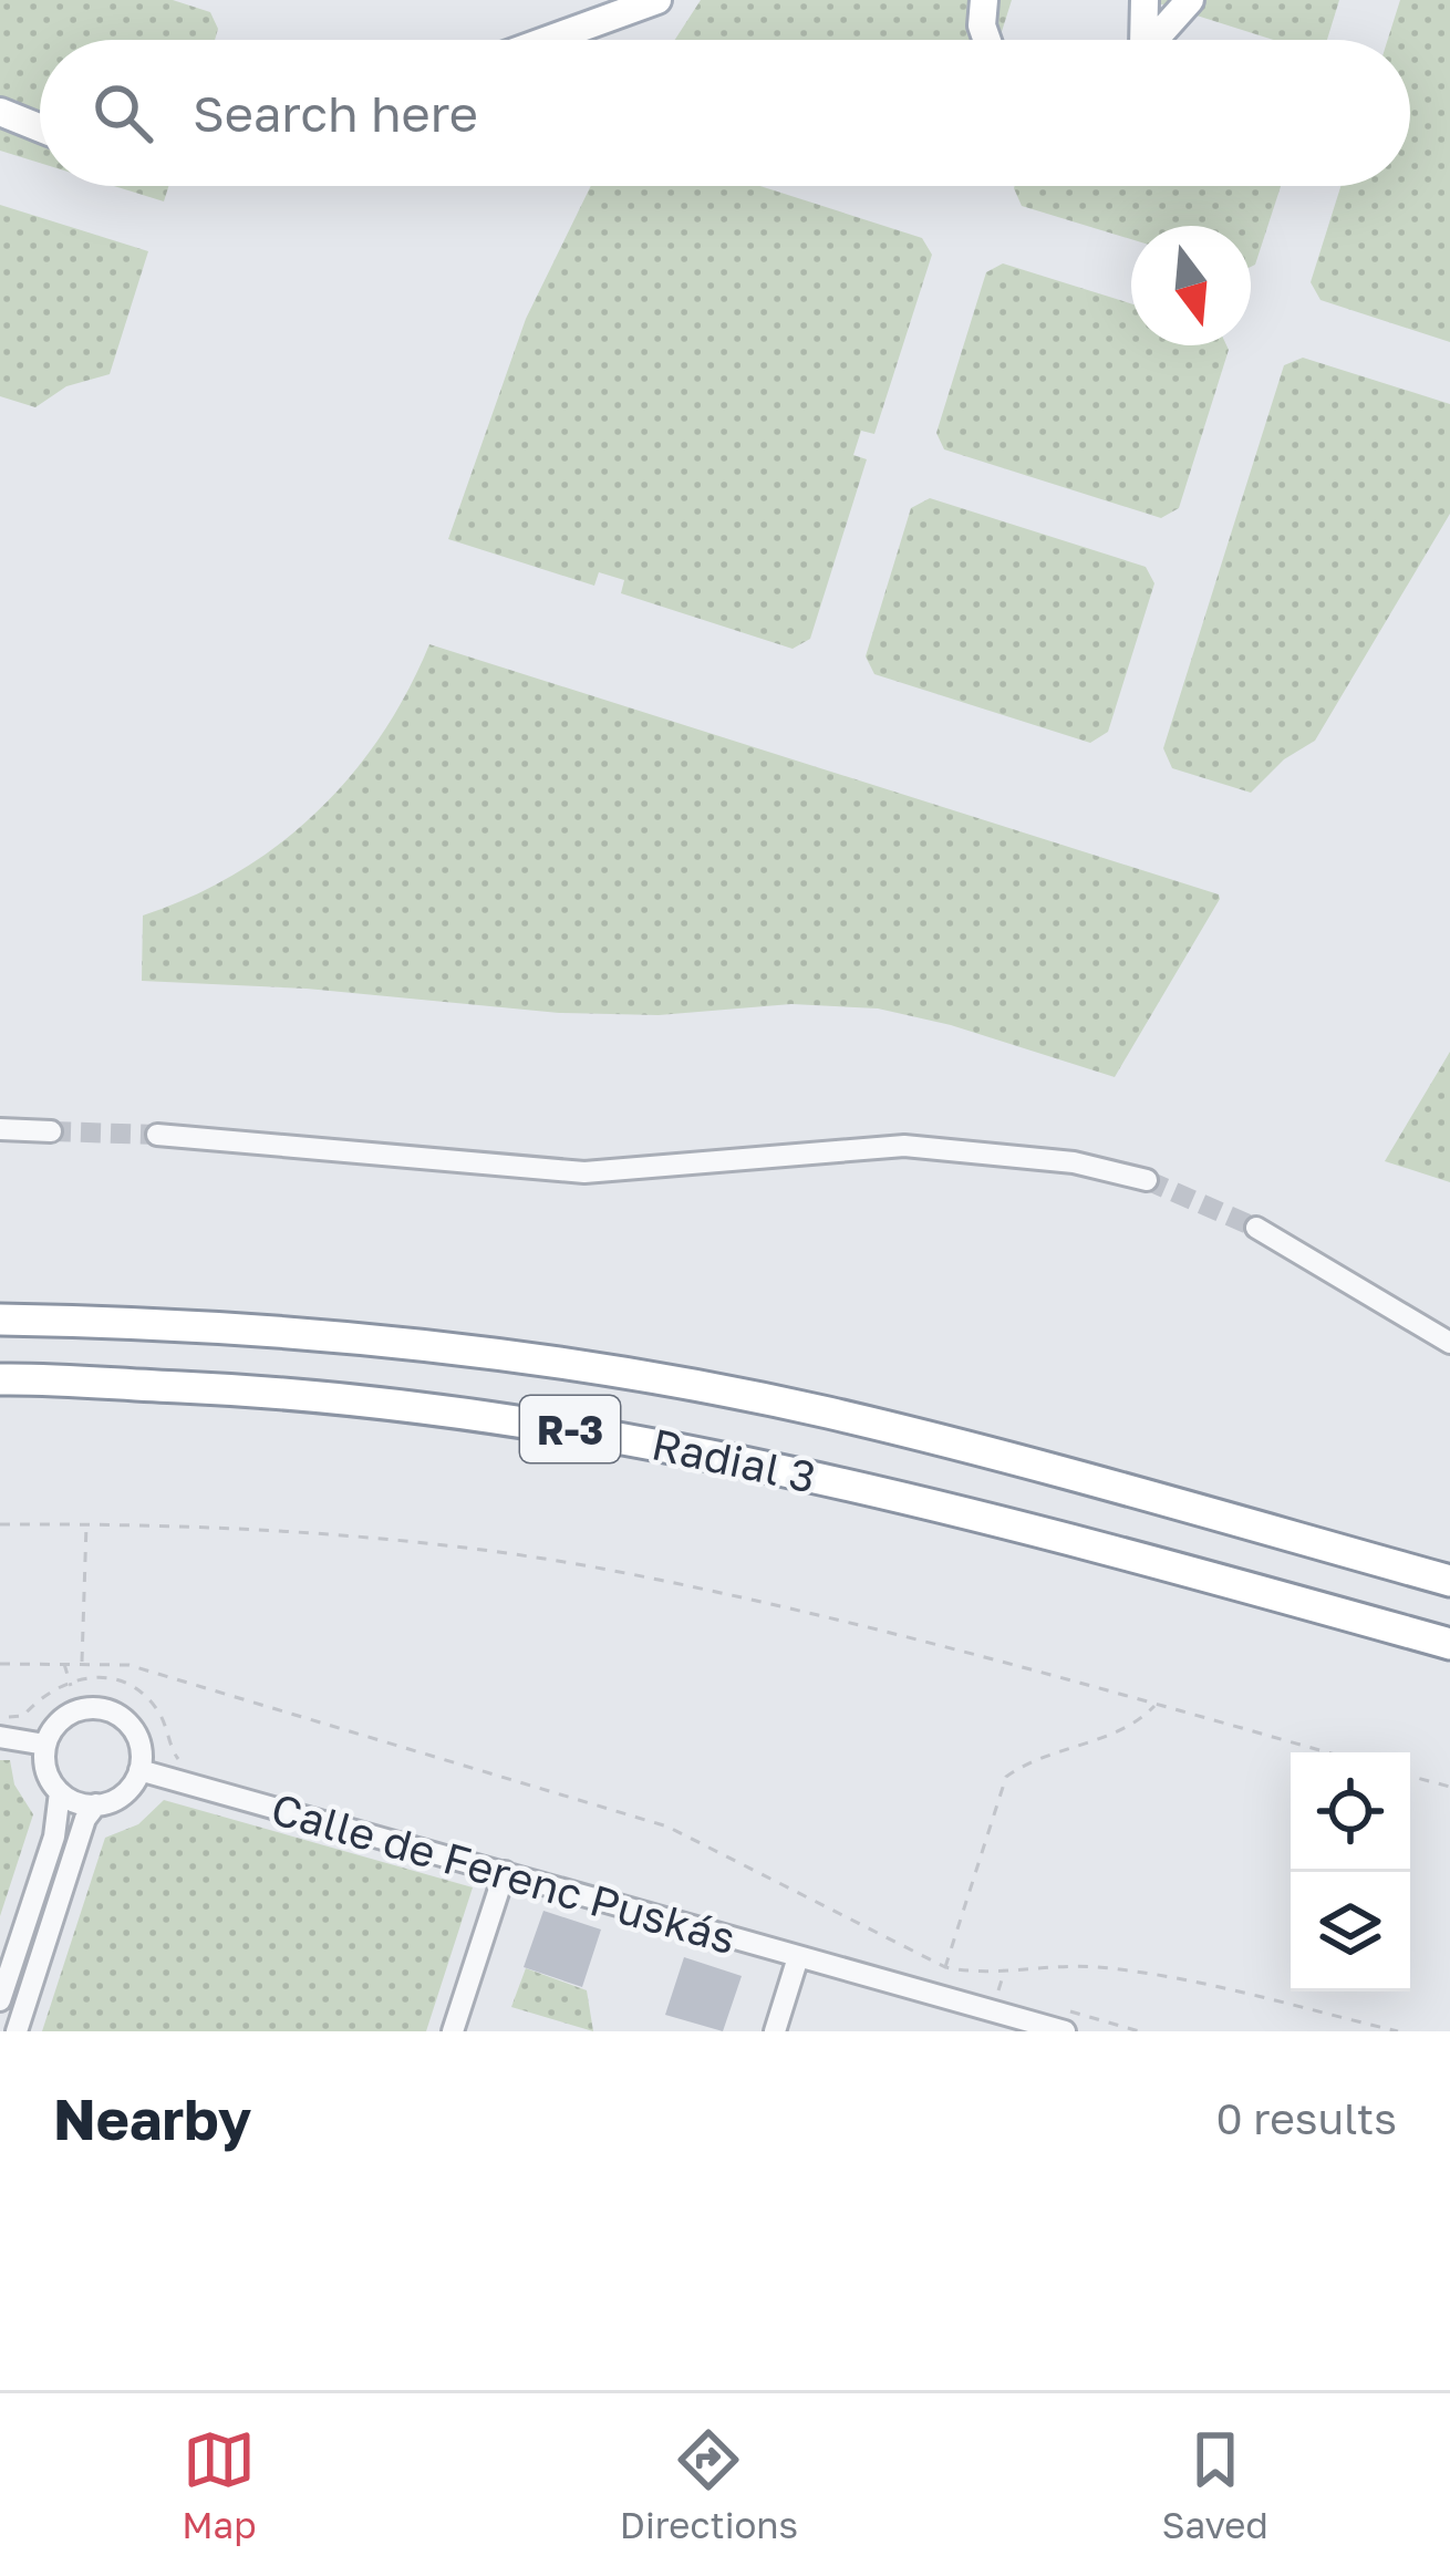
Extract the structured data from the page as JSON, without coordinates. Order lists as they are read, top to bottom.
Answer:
{
  "streets": {
    "highway": ["R-3", "Radial 3"],
    "street": ["Calle de Ferenc Puskás"]
  },
  "north": "bottom",
  "page": {
    "search": "Search here",
    "heading": ["Nearby", "0 results"],
    "nav": ["Map", "Directions", "Saved"]
  }
}
